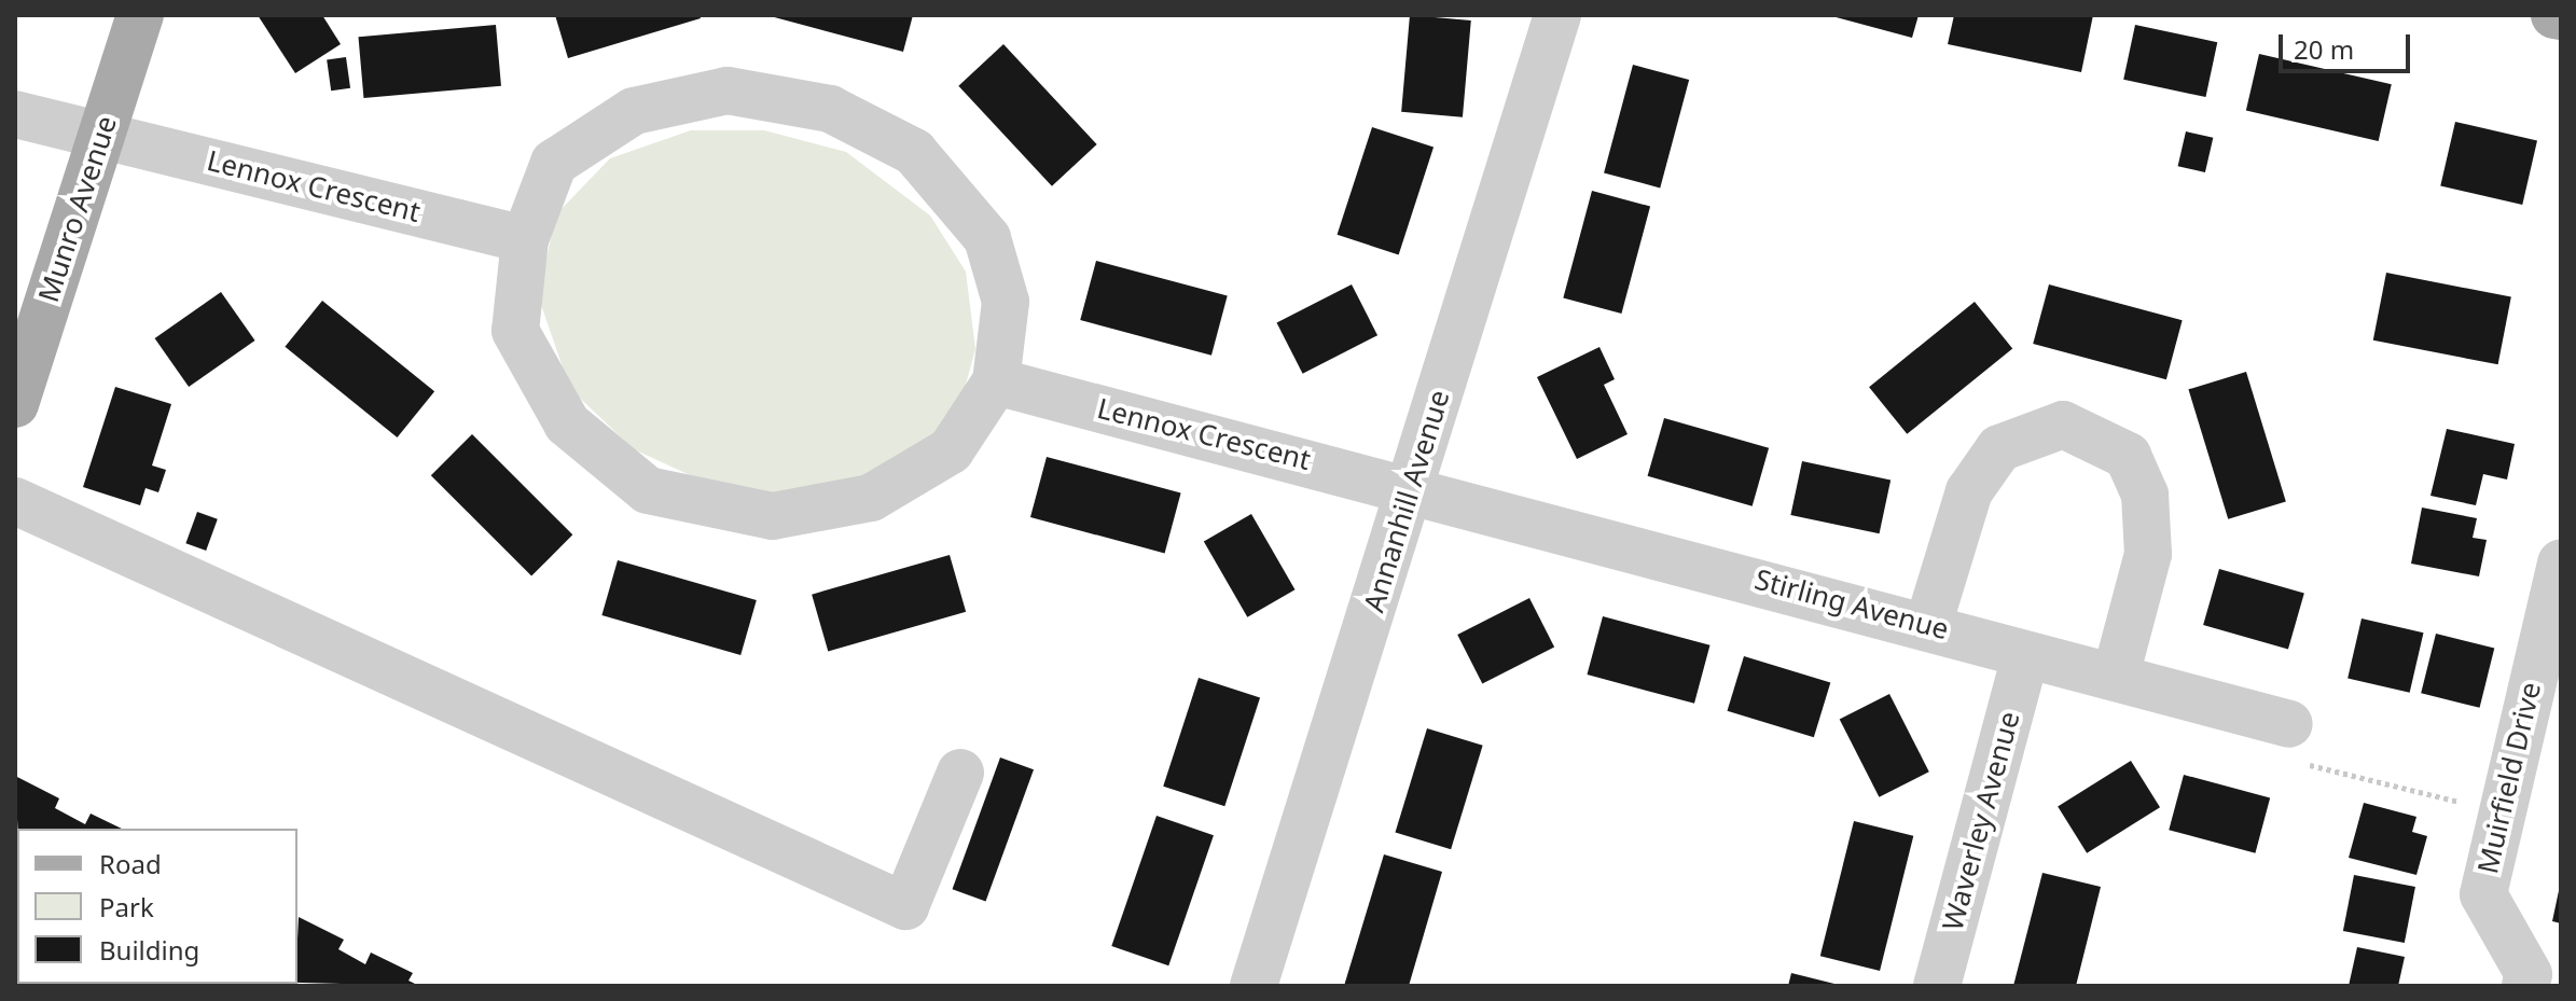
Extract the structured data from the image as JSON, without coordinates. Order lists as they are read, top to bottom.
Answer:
{
  "streets": {
    "main road": ["Munro Avenue"],
    "street": [
      "Lennox Crescent",
      "Annanhill Avenue",
      "Stirling Avenue",
      "Muirfield Drive",
      "Waverley Avenue"
    ]
  },
  "crossings": [
    ["Lennox Crescent", "Munro Avenue"],
    ["Lennox Crescent", "Annanhill Avenue"],
    ["Lennox Crescent", "Stirling Avenue"],
    ["Annanhill Avenue", "Stirling Avenue"],
    ["Stirling Avenue", "Waverley Avenue"]
  ],
  "legend": ["Road", "Park", "Building"],
  "scale_bar": "20 m"
}
